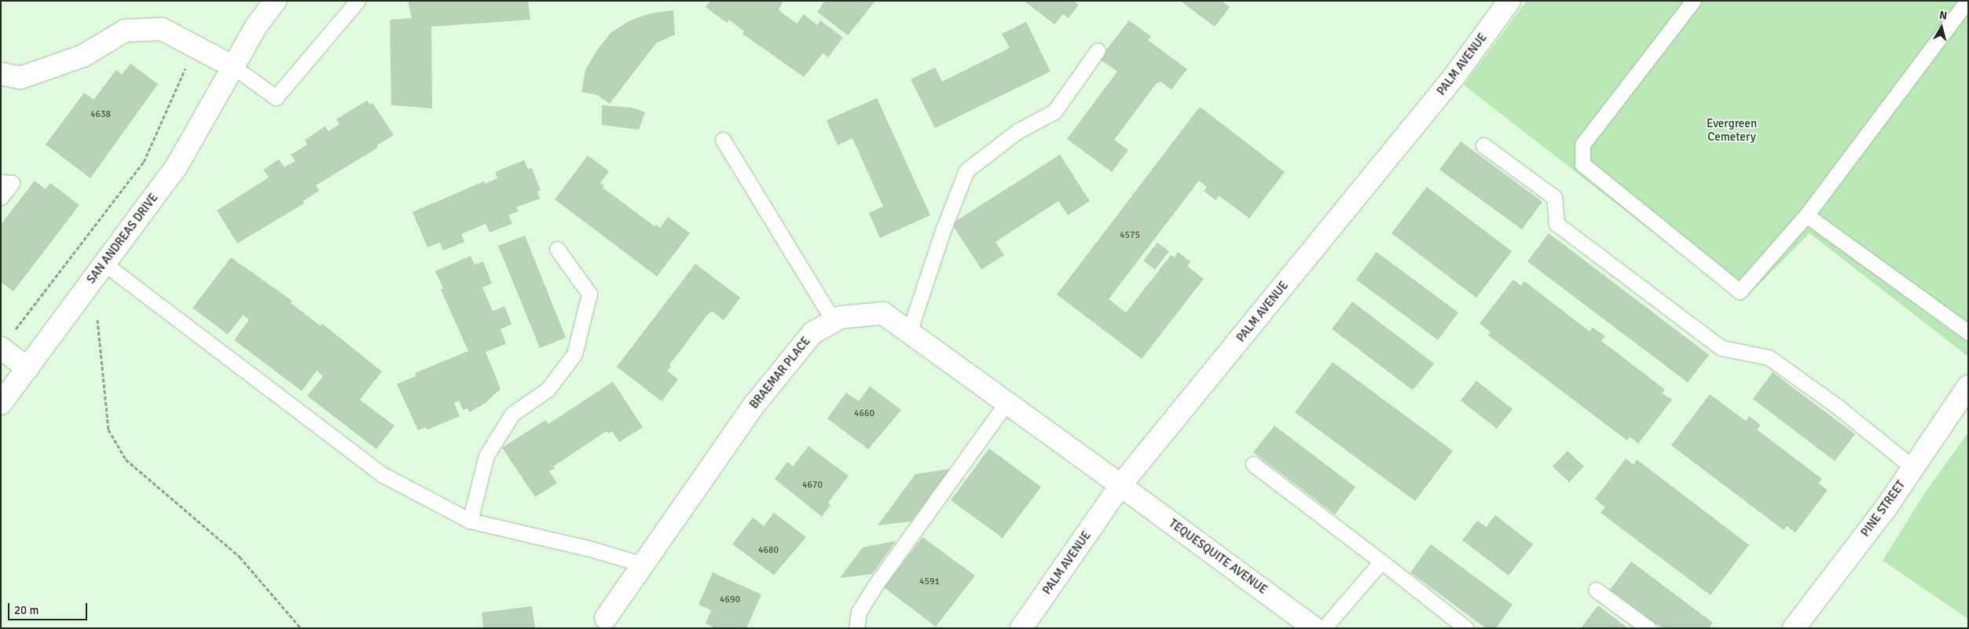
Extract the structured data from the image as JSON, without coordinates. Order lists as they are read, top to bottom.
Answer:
{
  "streets": {
    "street": [
      "PALM AVENUE",
      "SAN ANDREAS DRIVE",
      "BRAEMAR PLACE",
      "PINE STREET",
      "TEQUESQUITE AVENUE"
    ]
  },
  "crossings": [
    ["PALM AVENUE", "BRAEMAR PLACE"],
    ["PALM AVENUE", "TEQUESQUITE AVENUE"],
    ["BRAEMAR PLACE", "TEQUESQUITE AVENUE"]
  ],
  "parks": ["Evergreen Cemetery"],
  "house_numbers": [
    "4638",
    "4575",
    "4660",
    "4670",
    "4680",
    "4591",
    "4690"
  ],
  "scale_bar": "20 m",
  "north": "top"
}
